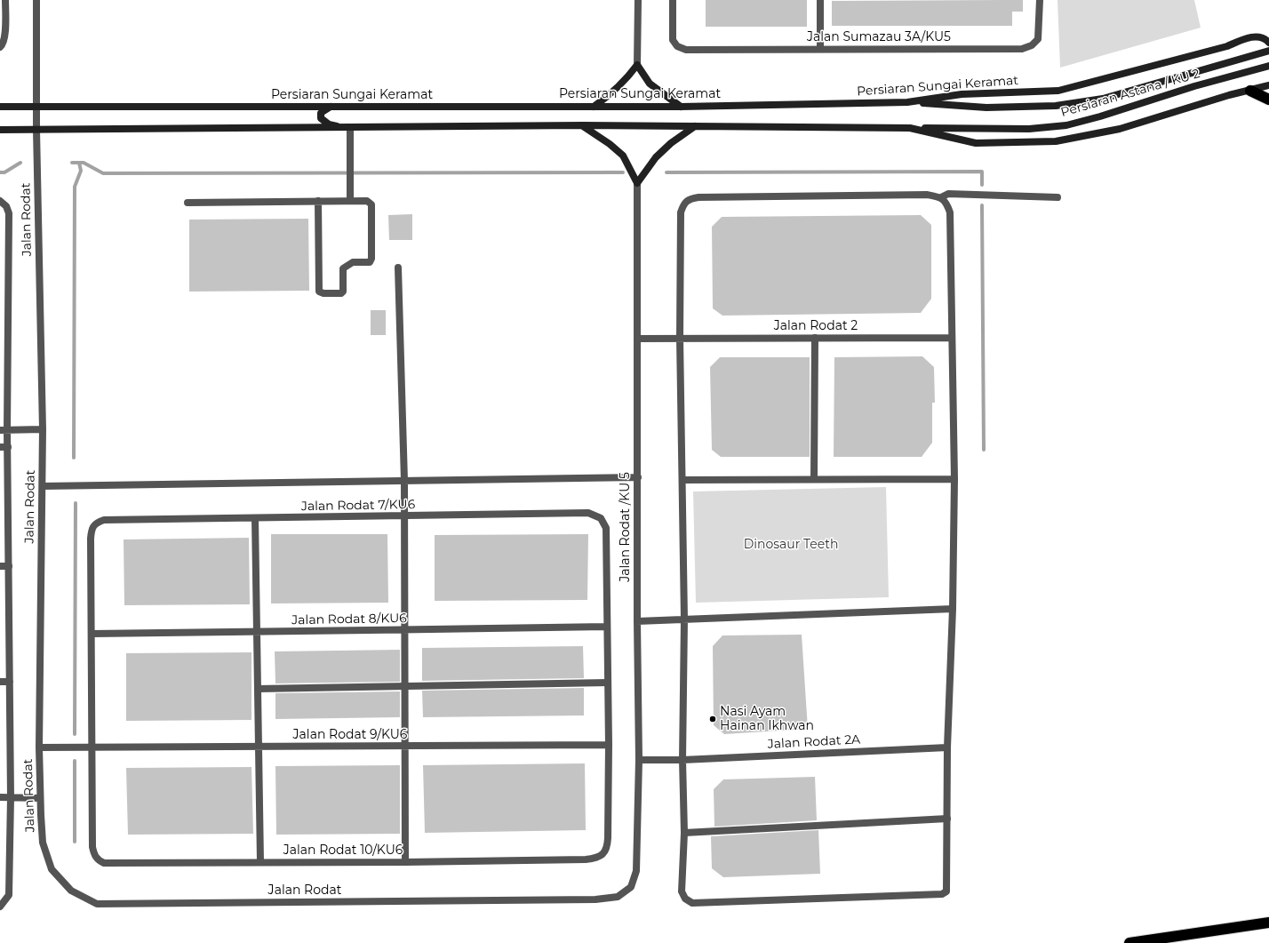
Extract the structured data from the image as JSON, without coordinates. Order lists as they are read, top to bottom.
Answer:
{
  "streets": {
    "street": [
      "Jalan Sumazau 3A/KU5",
      "Persiaran Sungai Keramat",
      "Persiaran Astana / KU 2",
      "Jalan Rodat",
      "Jalan Rodat 2",
      "Jalan Rodat 7/KU6",
      "Jalan Rodat /KU 5",
      "Jalan Rodat 8/KU6",
      "Jalan Rodat 9/KU6",
      "Jalan Rodat 2A",
      "Jalan Rodat 10/KU6"
    ]
  },
  "crossings": [
    ["Persiaran Sungai Keramat", "Persiaran Astana / KU 2"],
    ["Persiaran Sungai Keramat", "Jalan Rodat"],
    ["Jalan Rodat", "Jalan Rodat /KU 5"],
    ["Jalan Rodat", "Jalan Rodat 9/KU6"],
    ["Jalan Rodat 2", "Jalan Rodat /KU 5"],
    ["Jalan Rodat 7/KU6", "Jalan Rodat 8/KU6"],
    ["Jalan Rodat /KU 5", "Jalan Rodat 2A"],
    ["Jalan Rodat 9/KU6", "Jalan Rodat 10/KU6"]
  ],
  "parks": ["Dinosaur Teeth"],
  "places": ["Nasi Ayam Hainan Ikhwan"]
}
